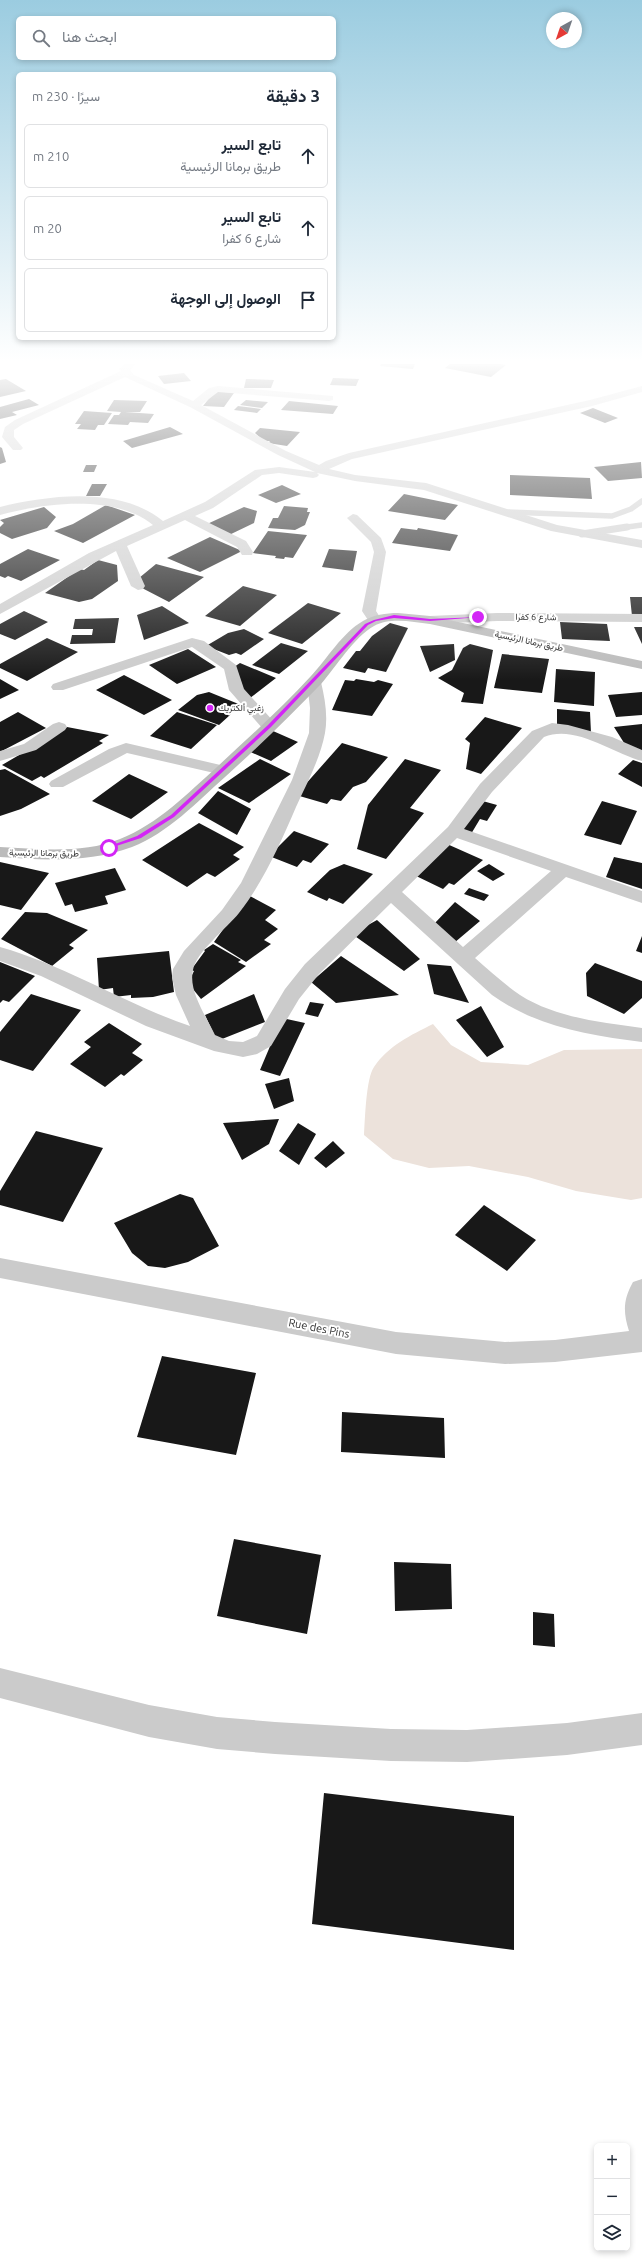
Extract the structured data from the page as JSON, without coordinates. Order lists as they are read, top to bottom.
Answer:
{
  "streets": {
    "main road": ["طريق برمانا الرئيسية"],
    "street": ["شارع 6 كفرا", "Rue des Pins"]
  },
  "crossings": [
    ["شارع 6 كفرا", "طريق برمانا الرئيسية"]
  ],
  "places": ["زغبي ألكتريك"],
  "north": "bottom left",
  "page": {
    "search": "ابحث هنا",
    "heading": ["3 دقيقة", "سيرًا · 230 m"],
    "list": [
      ["تابع السير", "طريق برمانا الرئيسية", "210 m"],
      ["تابع السير", "شارع 6 كفرا", "20 m"],
      "الوصول إلى الوجهة"
    ],
    "map_buttons": ["+", "−"]
  }
}
